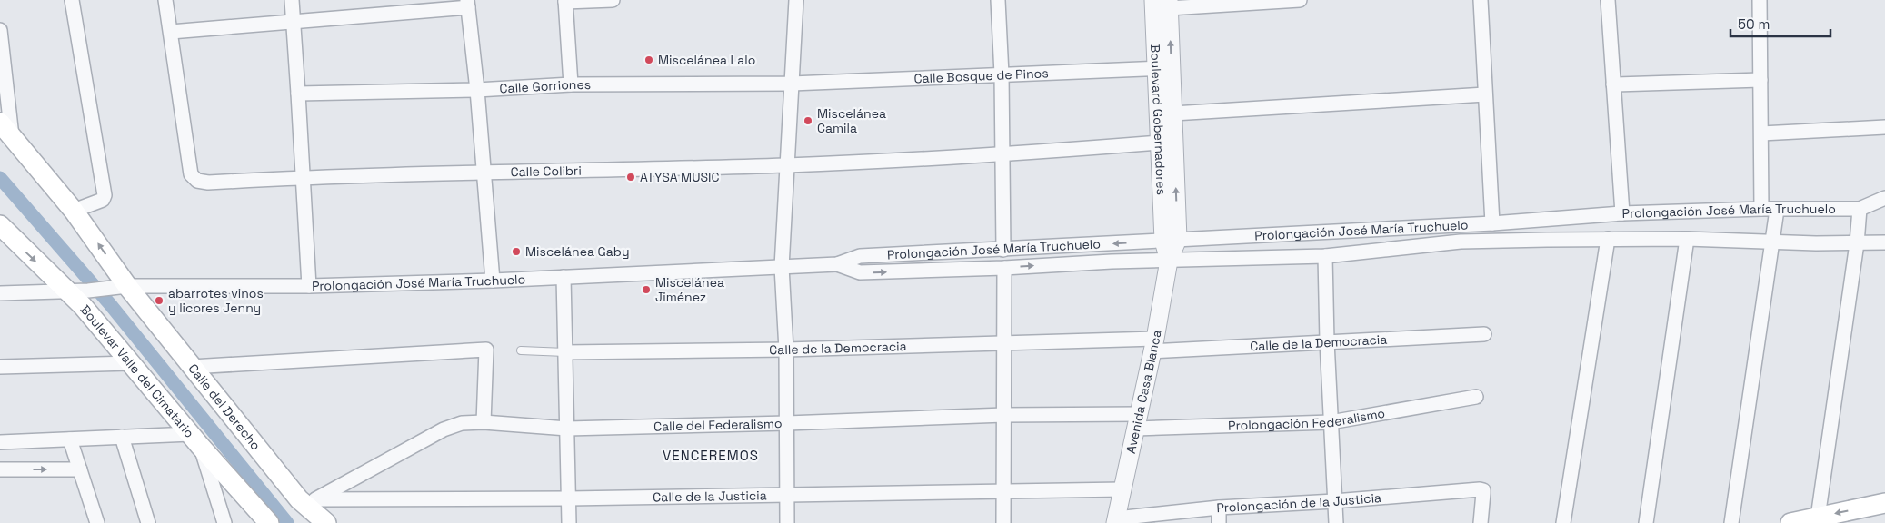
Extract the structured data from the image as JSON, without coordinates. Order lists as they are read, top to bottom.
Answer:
{
  "streets": {
    "main road": ["Boulevar Valle del Cimatario", "Calle del Derecho"],
    "street": [
      "Calle Bosque de Pinos",
      "Calle Gorriones",
      "Boulevard Gobernadores",
      "Calle Colibri",
      "Prolongación José María Truchuelo",
      "Calle de la Democracia",
      "Avenida Casa Blanca",
      "Prolongación Federalismo",
      "Calle del Federalismo",
      "Calle de la Justicia",
      "Prolongación de la Justicia"
    ]
  },
  "crossings": [
    ["Calle Bosque de Pinos", "Calle Gorriones"],
    ["Calle Bosque de Pinos", "Boulevard Gobernadores"],
    ["Boulevard Gobernadores", "Calle Colibri"],
    ["Boulevard Gobernadores", "Prolongación José María Truchuelo"],
    ["Boulevard Gobernadores", "Avenida Casa Blanca"],
    ["Prolongación José María Truchuelo", "Boulevar Valle del Cimatario"],
    ["Prolongación José María Truchuelo", "Avenida Casa Blanca"],
    ["Prolongación José María Truchuelo", "Calle del Derecho"],
    ["Calle de la Democracia", "Avenida Casa Blanca"],
    ["Avenida Casa Blanca", "Prolongación Federalismo"],
    ["Avenida Casa Blanca", "Calle del Federalismo"],
    ["Avenida Casa Blanca", "Calle de la Justicia"],
    ["Avenida Casa Blanca", "Prolongación de la Justicia"],
    ["Calle del Derecho", "Calle del Federalismo"],
    ["Calle del Derecho", "Calle de la Justicia"],
    ["Prolongación Federalismo", "Calle del Federalismo"],
    ["Calle del Federalismo", "Calle de la Justicia"]
  ],
  "districts": ["VENCEREMOS"],
  "places": [
    "Miscelánea Lalo",
    "Miscelánea Camila",
    "ATYSA MUSIC",
    "Miscelánea Gaby",
    "Miscelánea Jiménez",
    "abarrotes vinos y licores Jenny"
  ],
  "scale_bar": "50 m"
}
